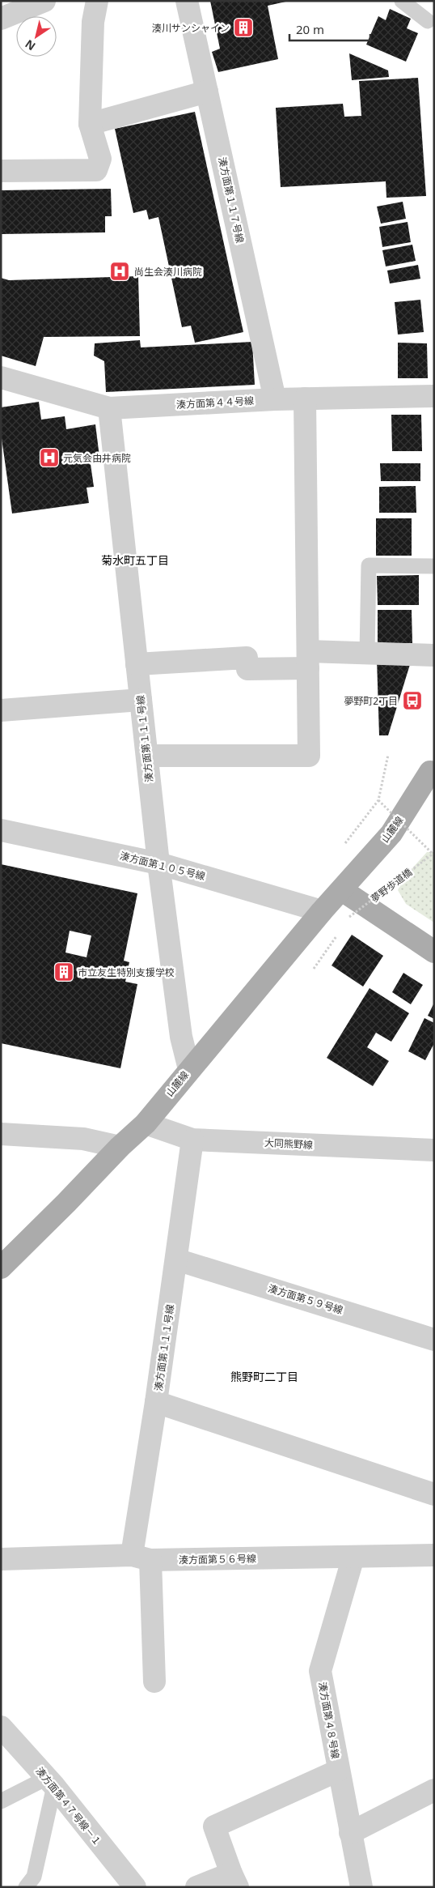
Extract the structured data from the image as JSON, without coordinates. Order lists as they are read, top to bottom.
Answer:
{
  "streets": {
    "main road": ["山麓線"],
    "street": [
      "湊方面第１１７号線",
      "湊方面第４４号線",
      "湊方面第１１１号線",
      "湊方面第１０５号線",
      "大同熊野線",
      "湊方面第５９号線",
      "湊方面第５６号線",
      "湊方面第４８号線",
      "湊方面第４７号線－１"
    ],
    "path": ["夢野歩道橋"]
  },
  "crossings": [
    ["湊方面第１１７号線", "湊方面第４４号線"],
    ["湊方面第４４号線", "湊方面第１１１号線"],
    ["湊方面第１１１号線", "山麓線"],
    ["湊方面第１１１号線", "湊方面第１０５号線"],
    ["湊方面第１１１号線", "大同熊野線"],
    ["湊方面第１１１号線", "湊方面第５９号線"],
    ["湊方面第１１１号線", "湊方面第５６号線"],
    ["山麓線", "湊方面第１０５号線"],
    ["山麓線", "大同熊野線"],
    ["湊方面第５６号線", "湊方面第４８号線"]
  ],
  "districts": ["菊水町五丁目", "熊野町二丁目"],
  "places": {
    "building": ["湊川サンシャイン", "市立友生特別支援学校"],
    "hospital": ["尚生会湊川病院", "元気会由井病院"],
    "bus stop": ["夢野町2丁目"]
  },
  "scale_bar": "20 m",
  "north": "bottom left"
}
